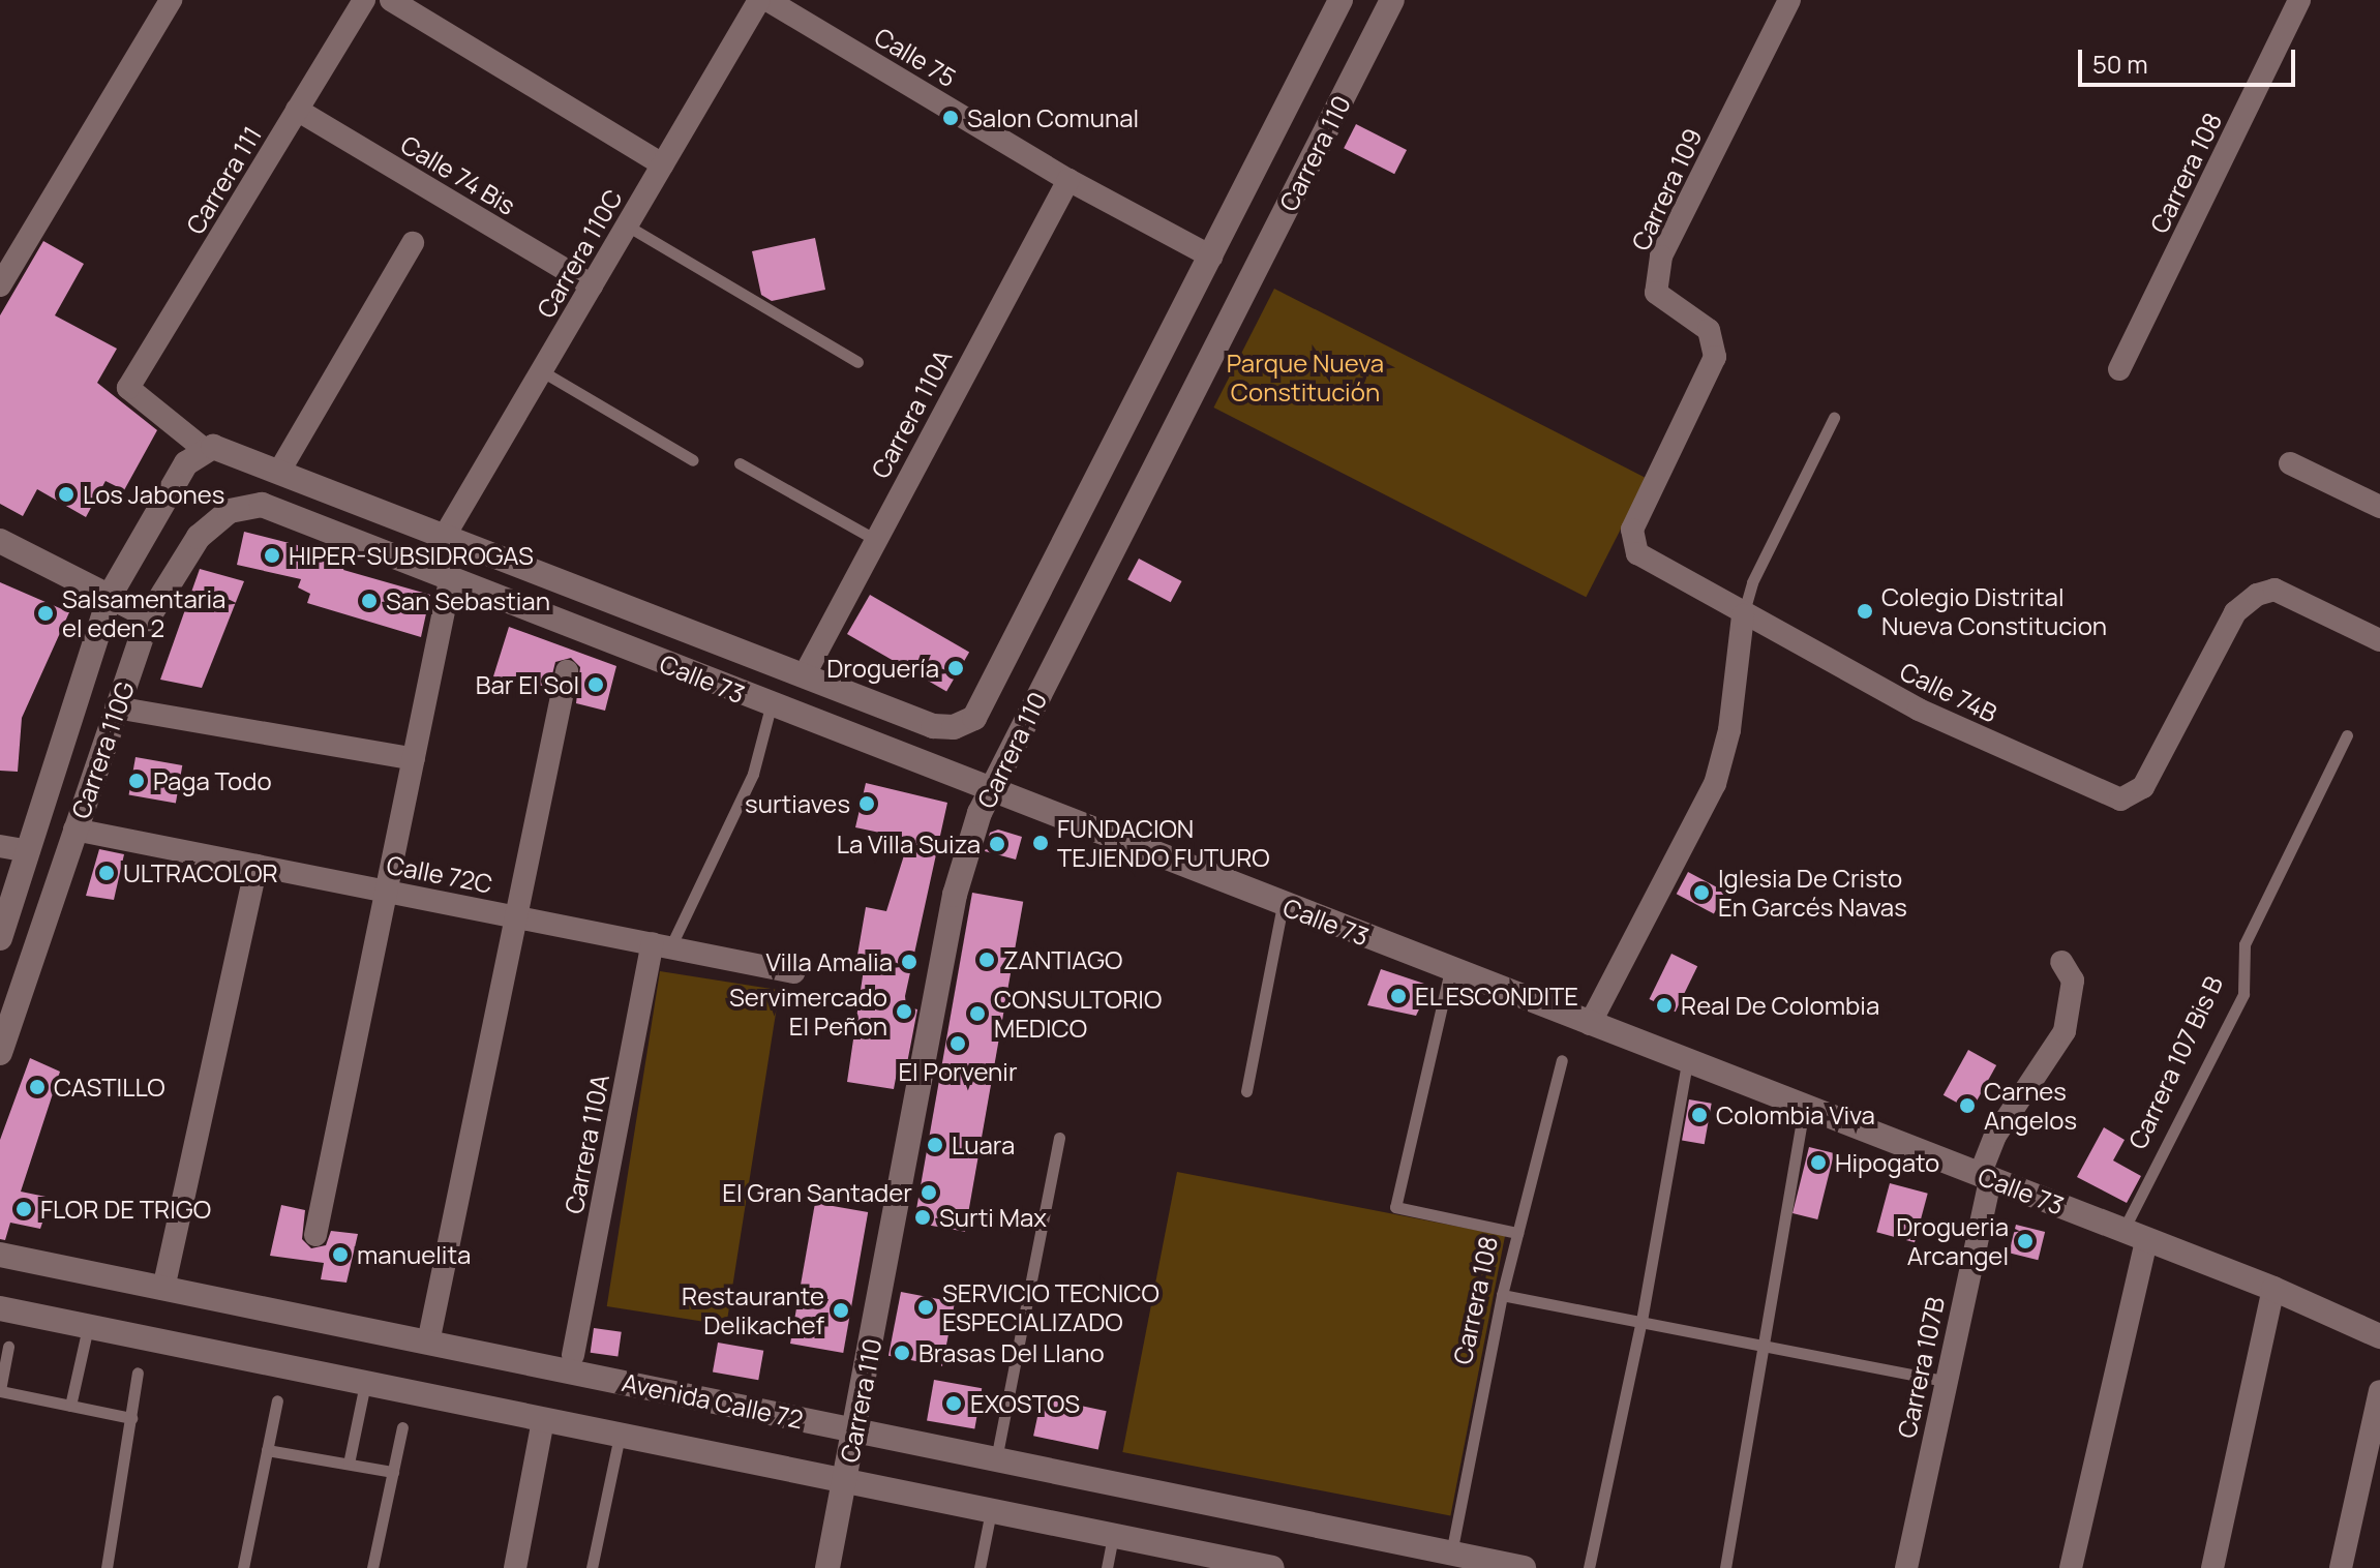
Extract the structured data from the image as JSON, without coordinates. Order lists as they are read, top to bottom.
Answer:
{
  "streets": {
    "main road": [
      "Carrera 110",
      "Calle 73",
      "Carrera 110G",
      "Avenida Calle 72"
    ],
    "street": [
      "Calle 75",
      "Carrera 108",
      "Calle 74 Bis",
      "Carrera 111",
      "Carrera 109",
      "Carrera 110C",
      "Carrera 110A",
      "Calle 74B",
      "Calle 72C",
      "Carrera 107 Bis B",
      "Carrera 107B"
    ]
  },
  "crossings": [
    ["Calle 75", "Carrera 110"],
    ["Calle 75", "Carrera 110A"],
    ["Carrera 110", "Calle 73"],
    ["Carrera 110", "Avenida Calle 72"],
    ["Carrera 108", "Avenida Calle 72"],
    ["Calle 74 Bis", "Carrera 111"],
    ["Calle 74 Bis", "Carrera 110C"],
    ["Carrera 111", "Calle 73"],
    ["Carrera 111", "Carrera 110G"],
    ["Carrera 109", "Calle 74B"],
    ["Carrera 110C", "Calle 73"],
    ["Carrera 110A", "Calle 73"],
    ["Carrera 110A", "Calle 72C"],
    ["Calle 73", "Carrera 110G"],
    ["Calle 73", "Carrera 107 Bis B"],
    ["Calle 73", "Carrera 107B"],
    ["Carrera 110G", "Calle 72C"]
  ],
  "parks": ["Parque Nueva Constitución"],
  "places": [
    "Salon Comunal",
    "Los Jabones",
    "HIPER-SUBSIDROGAS",
    "San Sebastian",
    "Colegio Distrital Nueva Constitucion",
    "Salsamentaria el eden 2",
    "Droguería",
    "Bar El Sol",
    "Paga Todo",
    "surtiaves",
    "FUNDACION TEJIENDO FUTURO",
    "La Villa Suiza",
    "ULTRACOLOR",
    "Iglesia De Cristo En Garcés Navas",
    "ZANTIAGO",
    "Villa Amalia",
    "EL ESCONDITE",
    "Real De Colombia",
    "Servimercado El Peñon",
    "CONSULTORIO MEDICO",
    "El Porvenir",
    "CASTILLO",
    "Carnes Angelos",
    "Colombia Viva",
    "Luara",
    "Hipogato",
    "El Gran Santader",
    "FLOR DE TRIGO",
    "Surti Max",
    "Drogueria Arcangel",
    "manuelita",
    "SERVICIO TECNICO ESPECIALIZADO",
    "Restaurante Delikachef",
    "Brasas Del Llano",
    "EXOSTOS"
  ],
  "scale_bar": "50 m"
}
